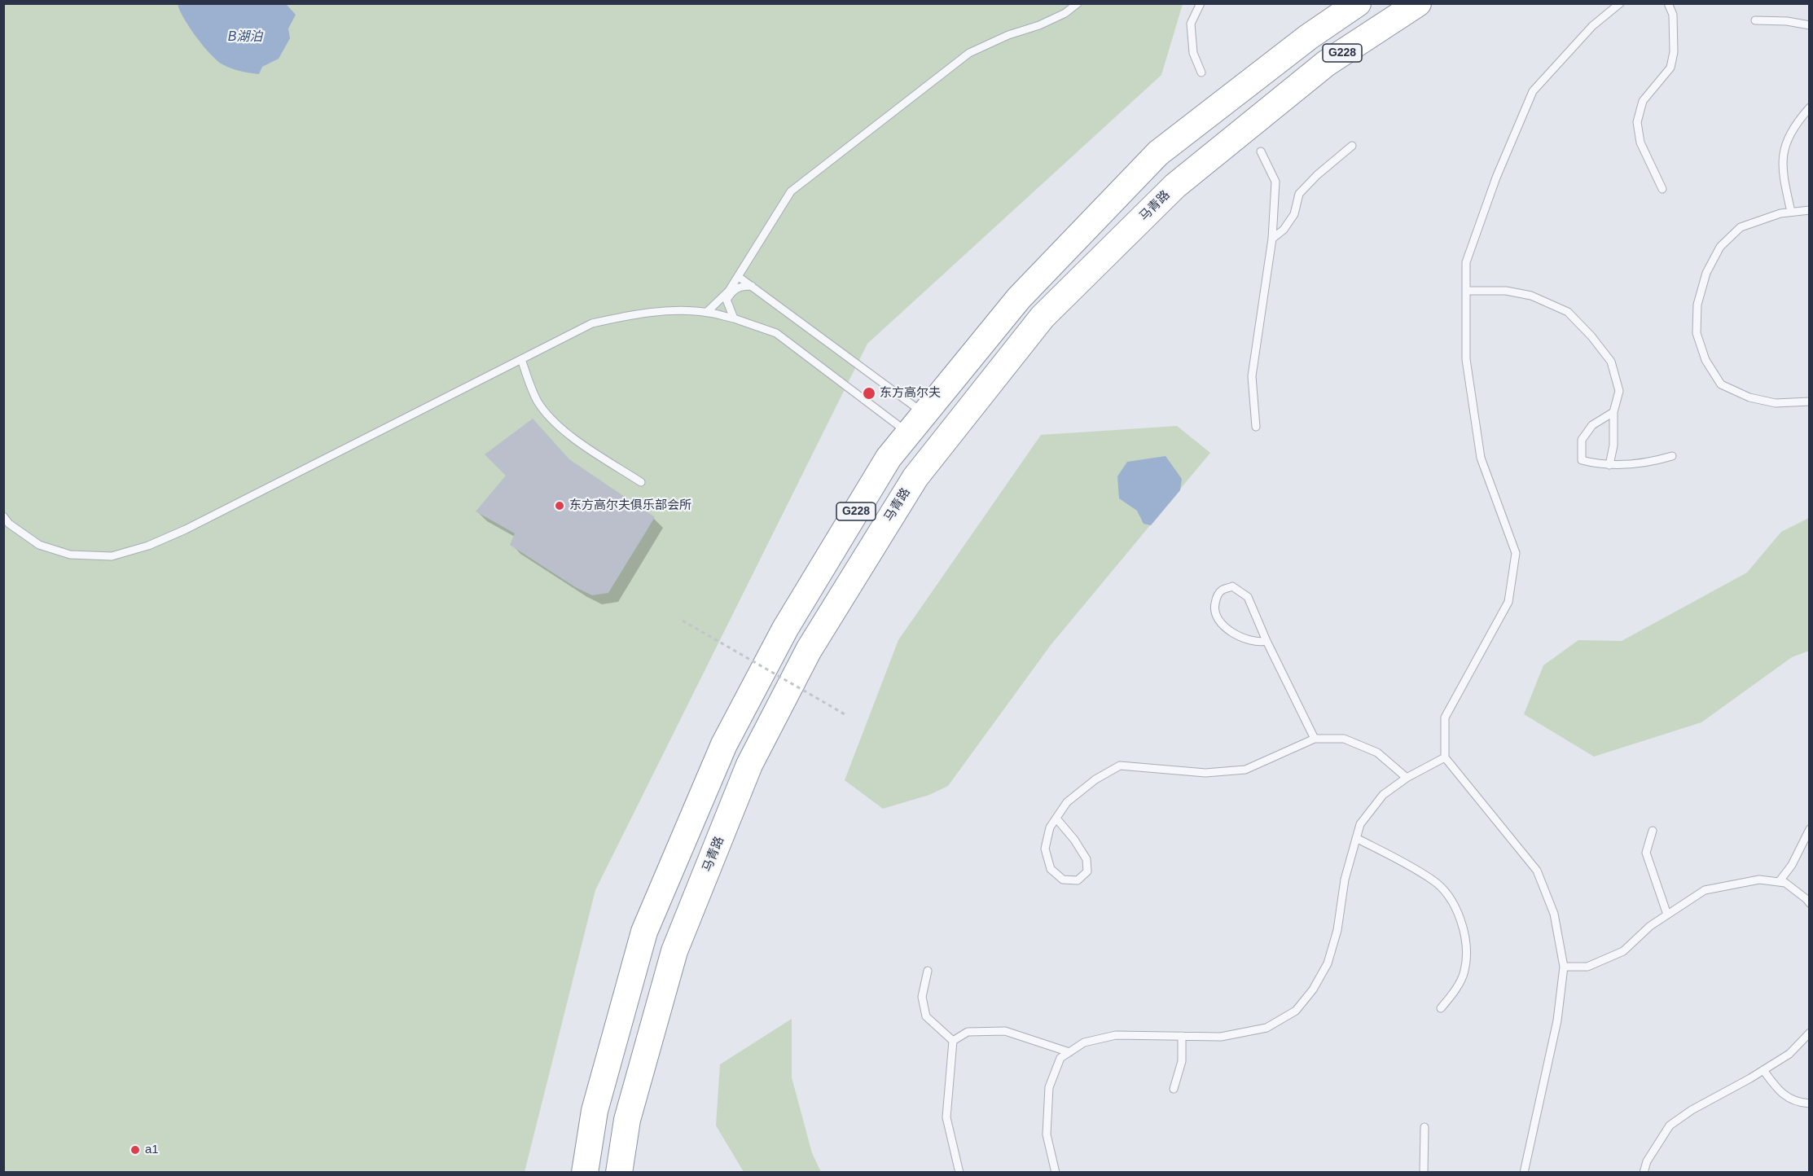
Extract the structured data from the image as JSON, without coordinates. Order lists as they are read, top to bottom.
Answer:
{
  "streets": {
    "highway": ["G228", "马青路"]
  },
  "water": ["B湖泊"],
  "places": ["东方高尔夫", "东方高尔夫俱乐部会所", "a1"]
}
